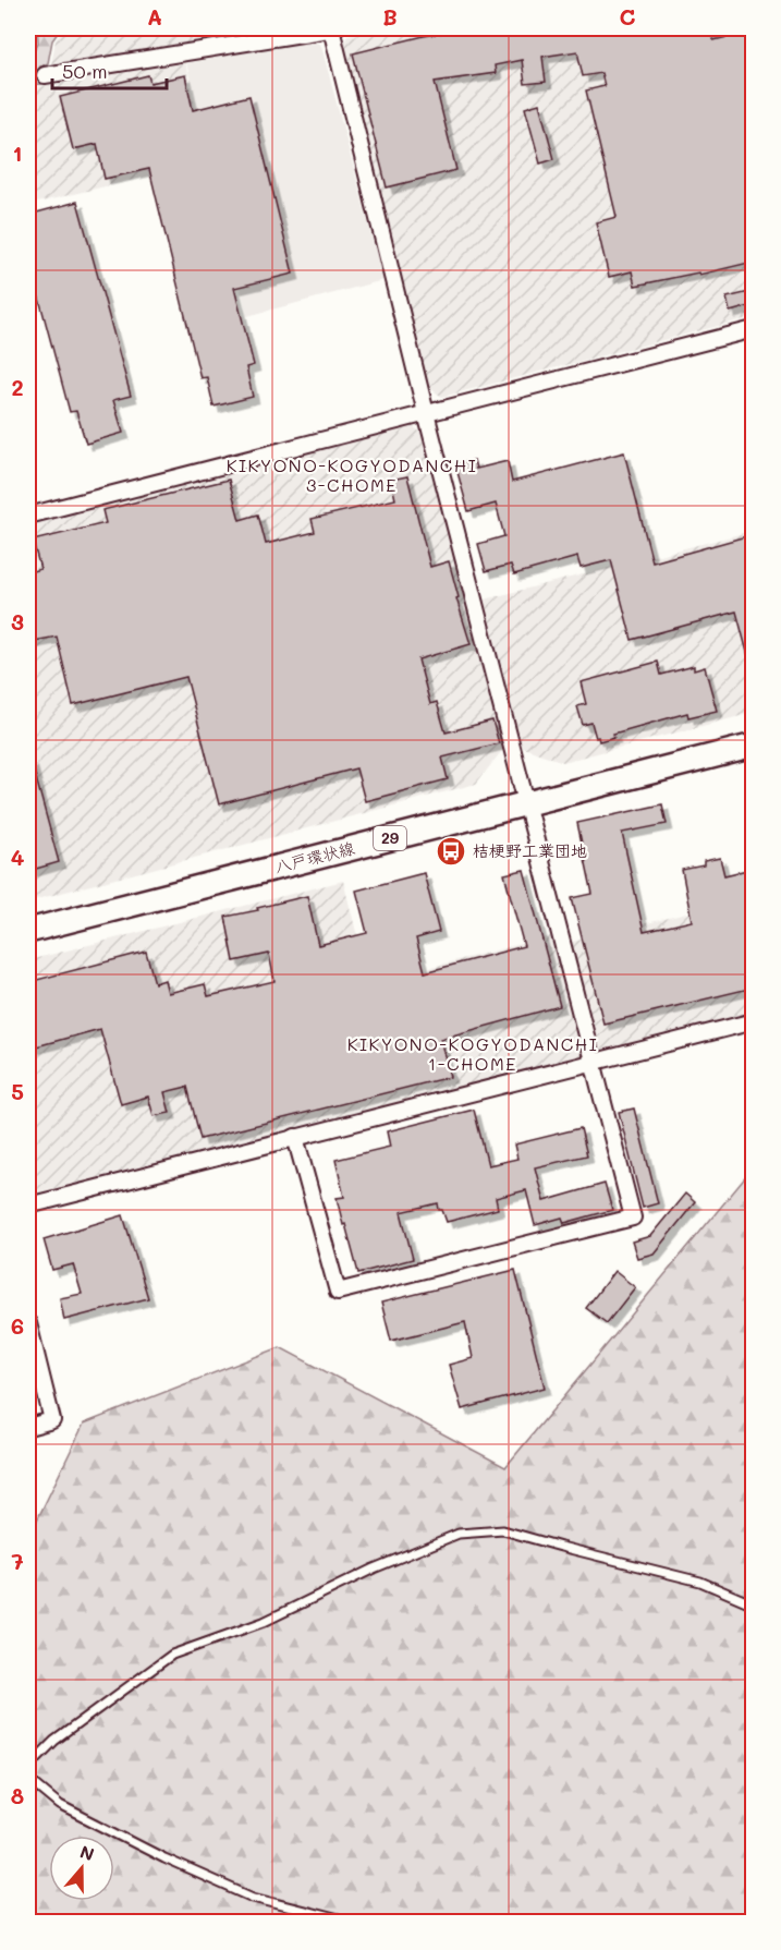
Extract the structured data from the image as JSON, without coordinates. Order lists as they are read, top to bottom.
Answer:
{
  "streets": {
    "main road": ["29", "八戸環状線"]
  },
  "districts": ["KIKYONO-KOGYODANCHI 3-CHOME", "KIKYONO-KOGYODANCHI 1-CHOME"],
  "places": {
    "bus stop": ["桔梗野工業団地"]
  },
  "scale_bar": "50 m",
  "north": "top",
  "grid": {
    "columns": ["A", "B", "C"],
    "rows": [
      "1",
      "2",
      "3",
      "4",
      "5",
      "6",
      "7",
      "8"
    ]
  }
}
